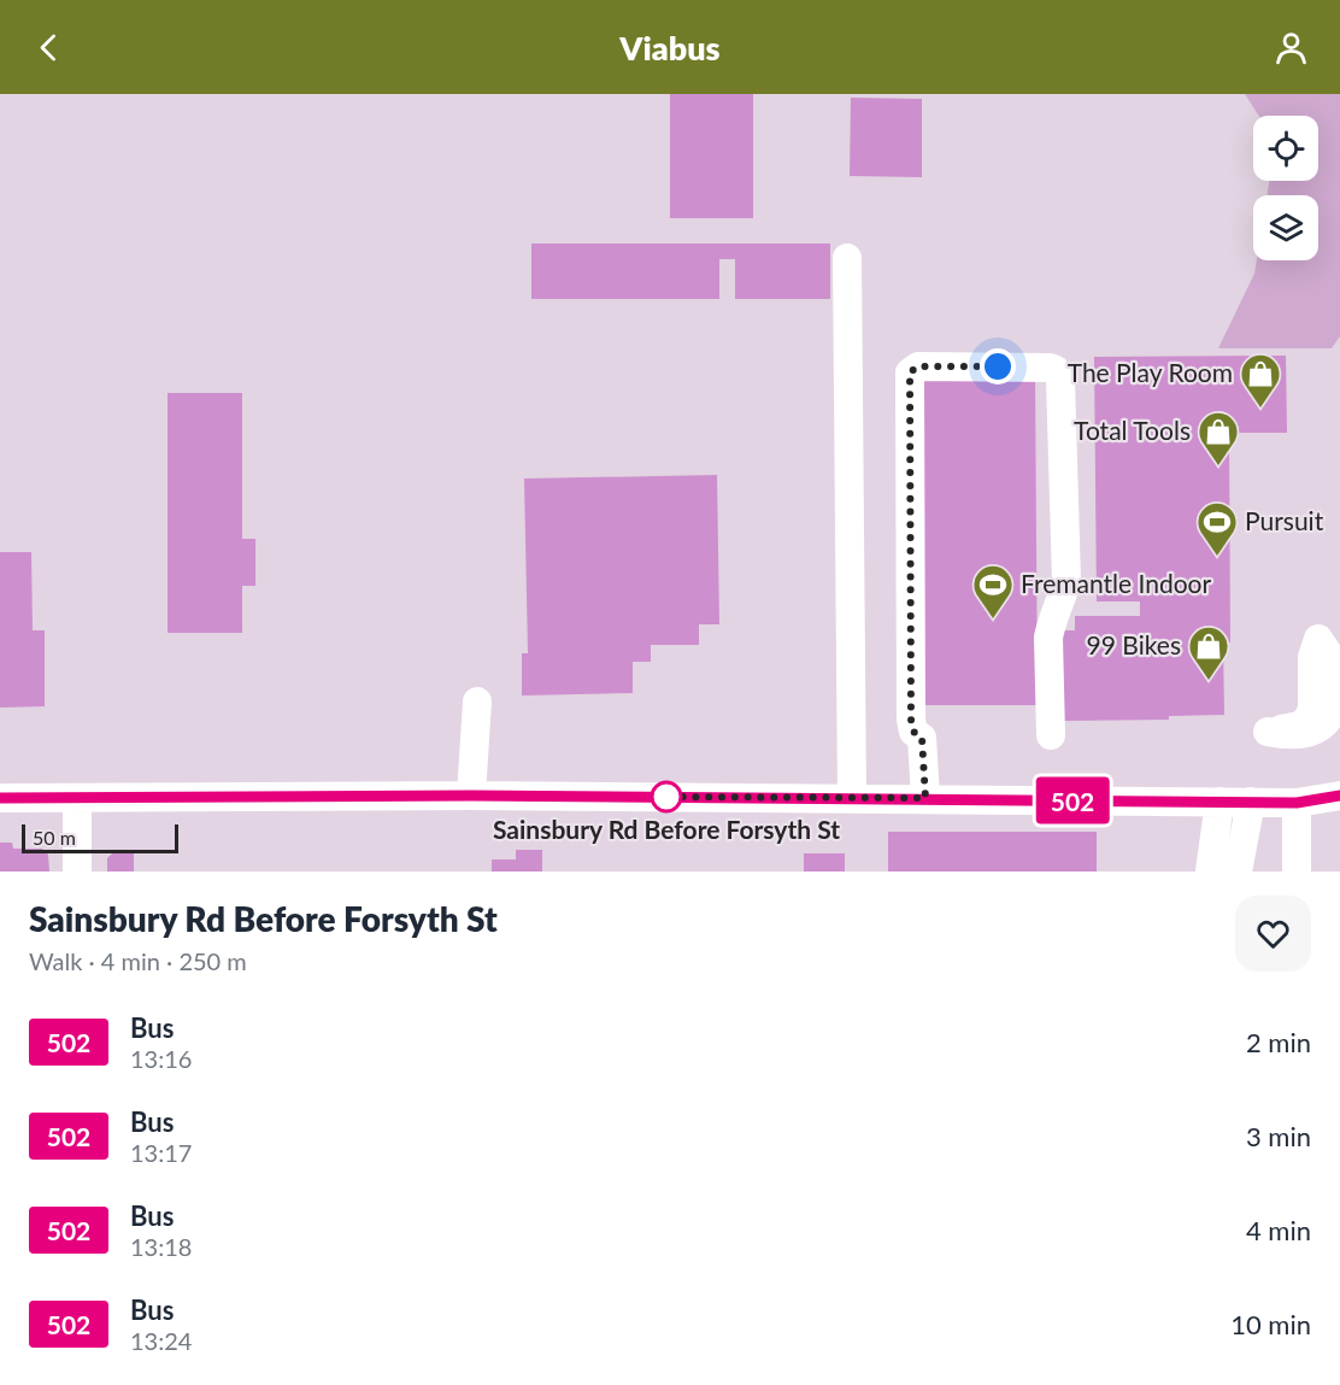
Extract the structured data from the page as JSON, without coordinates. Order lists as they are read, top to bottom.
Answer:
{
  "places": {
    "shop": ["The Play Room", "Total Tools", "99 Bikes"],
    "sports": ["Pursuit", "Fremantle Indoor"],
    "other": ["Sainsbury Rd Before Forsyth St"]
  },
  "lines": ["bus line 502"],
  "scale_bar": "50 m",
  "page": {
    "header": "Viabus",
    "on_map": "502",
    "scale": "50 m",
    "heading": ["Sainsbury Rd Before Forsyth St", "Walk · 4 min · 250 m"],
    "list": [
      {
        "mark": "502",
        "name": "Bus",
        "note": "13:16",
        "value": "2 min"
      },
      {
        "mark": "502",
        "name": "Bus",
        "note": "13:17",
        "value": "3 min"
      },
      {
        "mark": "502",
        "name": "Bus",
        "note": "13:18",
        "value": "4 min"
      },
      {
        "mark": "502",
        "name": "Bus",
        "note": "13:24",
        "value": "10 min"
      }
    ]
  }
}
